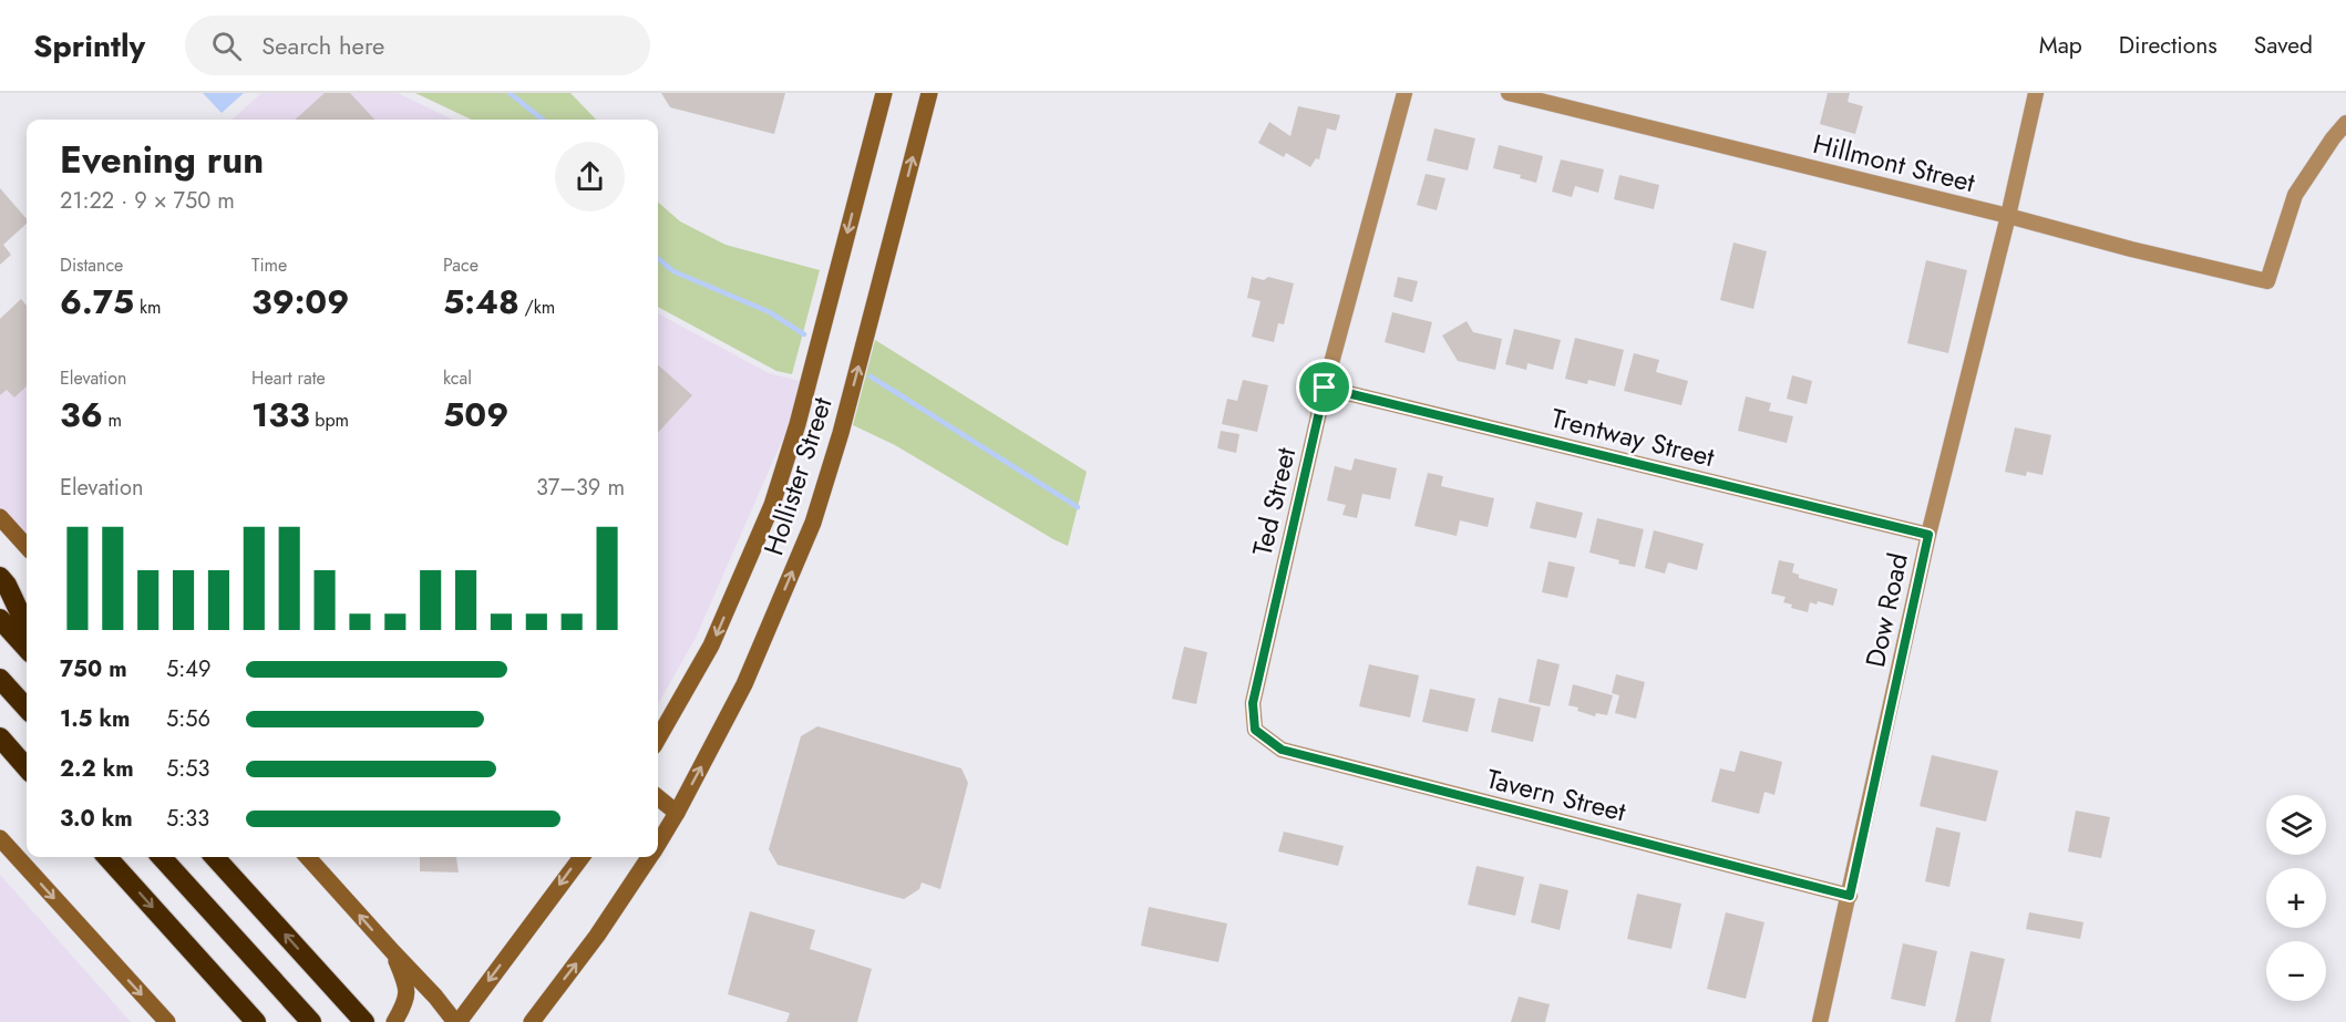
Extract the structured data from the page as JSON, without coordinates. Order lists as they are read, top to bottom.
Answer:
{
  "streets": {
    "main road": ["Hollister Street"],
    "street": [
      "Hillmont Street",
      "Trentway Street",
      "Ted Street",
      "Dow Road",
      "Tavern Street"
    ]
  },
  "crossings": [
    ["Hillmont Street", "Dow Road"],
    ["Trentway Street", "Ted Street"],
    ["Trentway Street", "Dow Road"],
    ["Ted Street", "Tavern Street"],
    ["Dow Road", "Tavern Street"]
  ],
  "page": {
    "header": "Sprintly",
    "search": "Search here",
    "nav": ["Map", "Directions", "Saved"],
    "heading": ["Evening run", "21:22 · 9 × 750 m"],
    "stats": [
      ["Distance", "6.75 km"],
      ["Time", "39:09"],
      ["Pace", "5:48 /km"],
      ["Elevation", "36 m"],
      ["Heart rate", "133 bpm"],
      ["kcal", "509"]
    ],
    "chart": ["Elevation", "37–39 m"],
    "list": [
      {
        "name": "750 m",
        "note": "5:49"
      },
      {
        "name": "1.5 km",
        "note": "5:56"
      },
      {
        "name": "2.2 km",
        "note": "5:53"
      },
      {
        "name": "3.0 km",
        "note": "5:33"
      }
    ],
    "map_buttons": ["+", "−"]
  }
}
